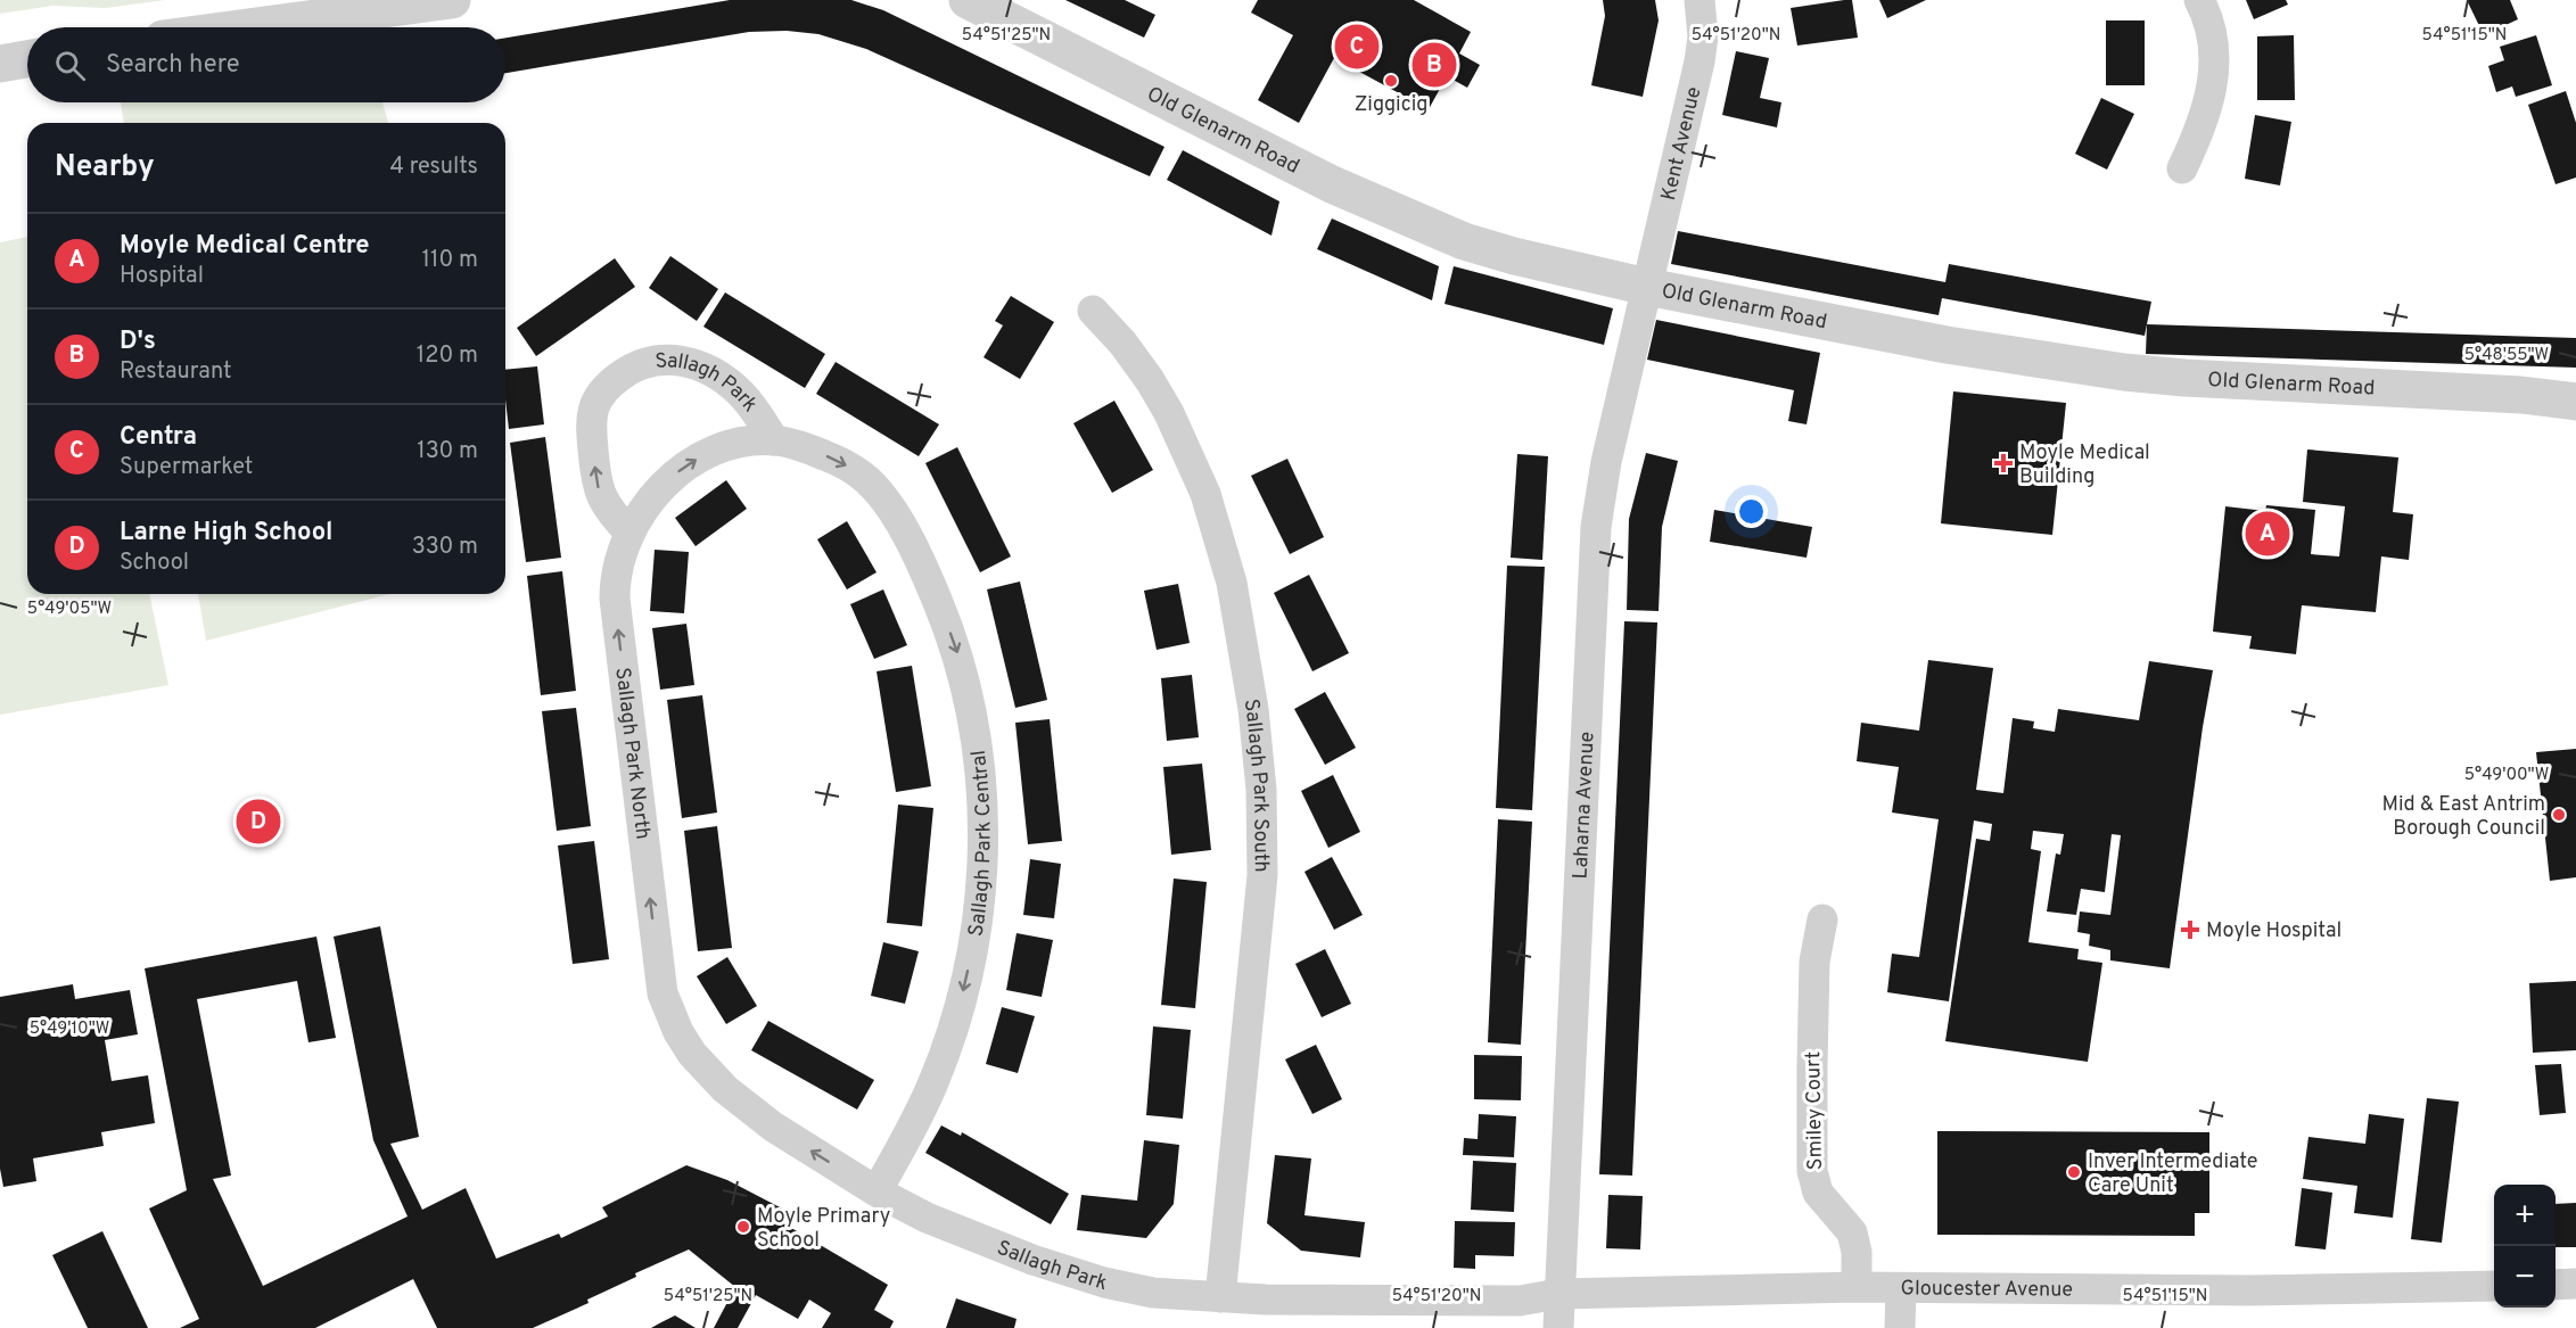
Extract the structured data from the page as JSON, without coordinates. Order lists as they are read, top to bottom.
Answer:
{
  "streets": {
    "street": [
      "Old Glenarm Road",
      "Kent Avenue",
      "Sallagh Park",
      "Sallagh Park North",
      "Sallagh Park South",
      "Laharna Avenue",
      "Sallagh Park Central",
      "Smiley Court",
      "Gloucester Avenue"
    ]
  },
  "crossings": [
    ["Old Glenarm Road", "Kent Avenue"],
    ["Old Glenarm Road", "Laharna Avenue"],
    ["Kent Avenue", "Laharna Avenue"],
    ["Sallagh Park", "Sallagh Park North"],
    ["Sallagh Park", "Sallagh Park South"],
    ["Sallagh Park", "Laharna Avenue"],
    ["Sallagh Park", "Sallagh Park Central"],
    ["Sallagh Park", "Gloucester Avenue"],
    ["Laharna Avenue", "Gloucester Avenue"],
    ["Smiley Court", "Gloucester Avenue"]
  ],
  "one_way": ["Sallagh Park North", "Sallagh Park Central"],
  "places": {
    "other": [
      "Ziggicig",
      "Mid & East Antrim Borough Council",
      "Inver Intermediate Care Unit",
      "Moyle Primary School"
    ],
    "health": ["Moyle Medical Building", "Moyle Hospital"]
  },
  "page": {
    "pins": [
      "C",
      "B",
      "A",
      "D"
    ],
    "search": "Search here",
    "heading": ["Nearby", "4 results"],
    "list": [
      {
        "mark": "A",
        "name": "Moyle Medical Centre",
        "note": "Hospital",
        "value": "110 m"
      },
      {
        "mark": "B",
        "name": "D's",
        "note": "Restaurant",
        "value": "120 m"
      },
      {
        "mark": "C",
        "name": "Centra",
        "note": "Supermarket",
        "value": "130 m"
      },
      {
        "mark": "D",
        "name": "Larne High School",
        "note": "School",
        "value": "330 m"
      }
    ],
    "map_buttons": ["+", "−"]
  },
  "coordinates": [
    "54°51'25\"N",
    "54°51'20\"N",
    "54°51'15\"N",
    "5°48'55\"W",
    "5°49'05\"W",
    "5°49'00\"W",
    "5°49'10\"W"
  ]
}
